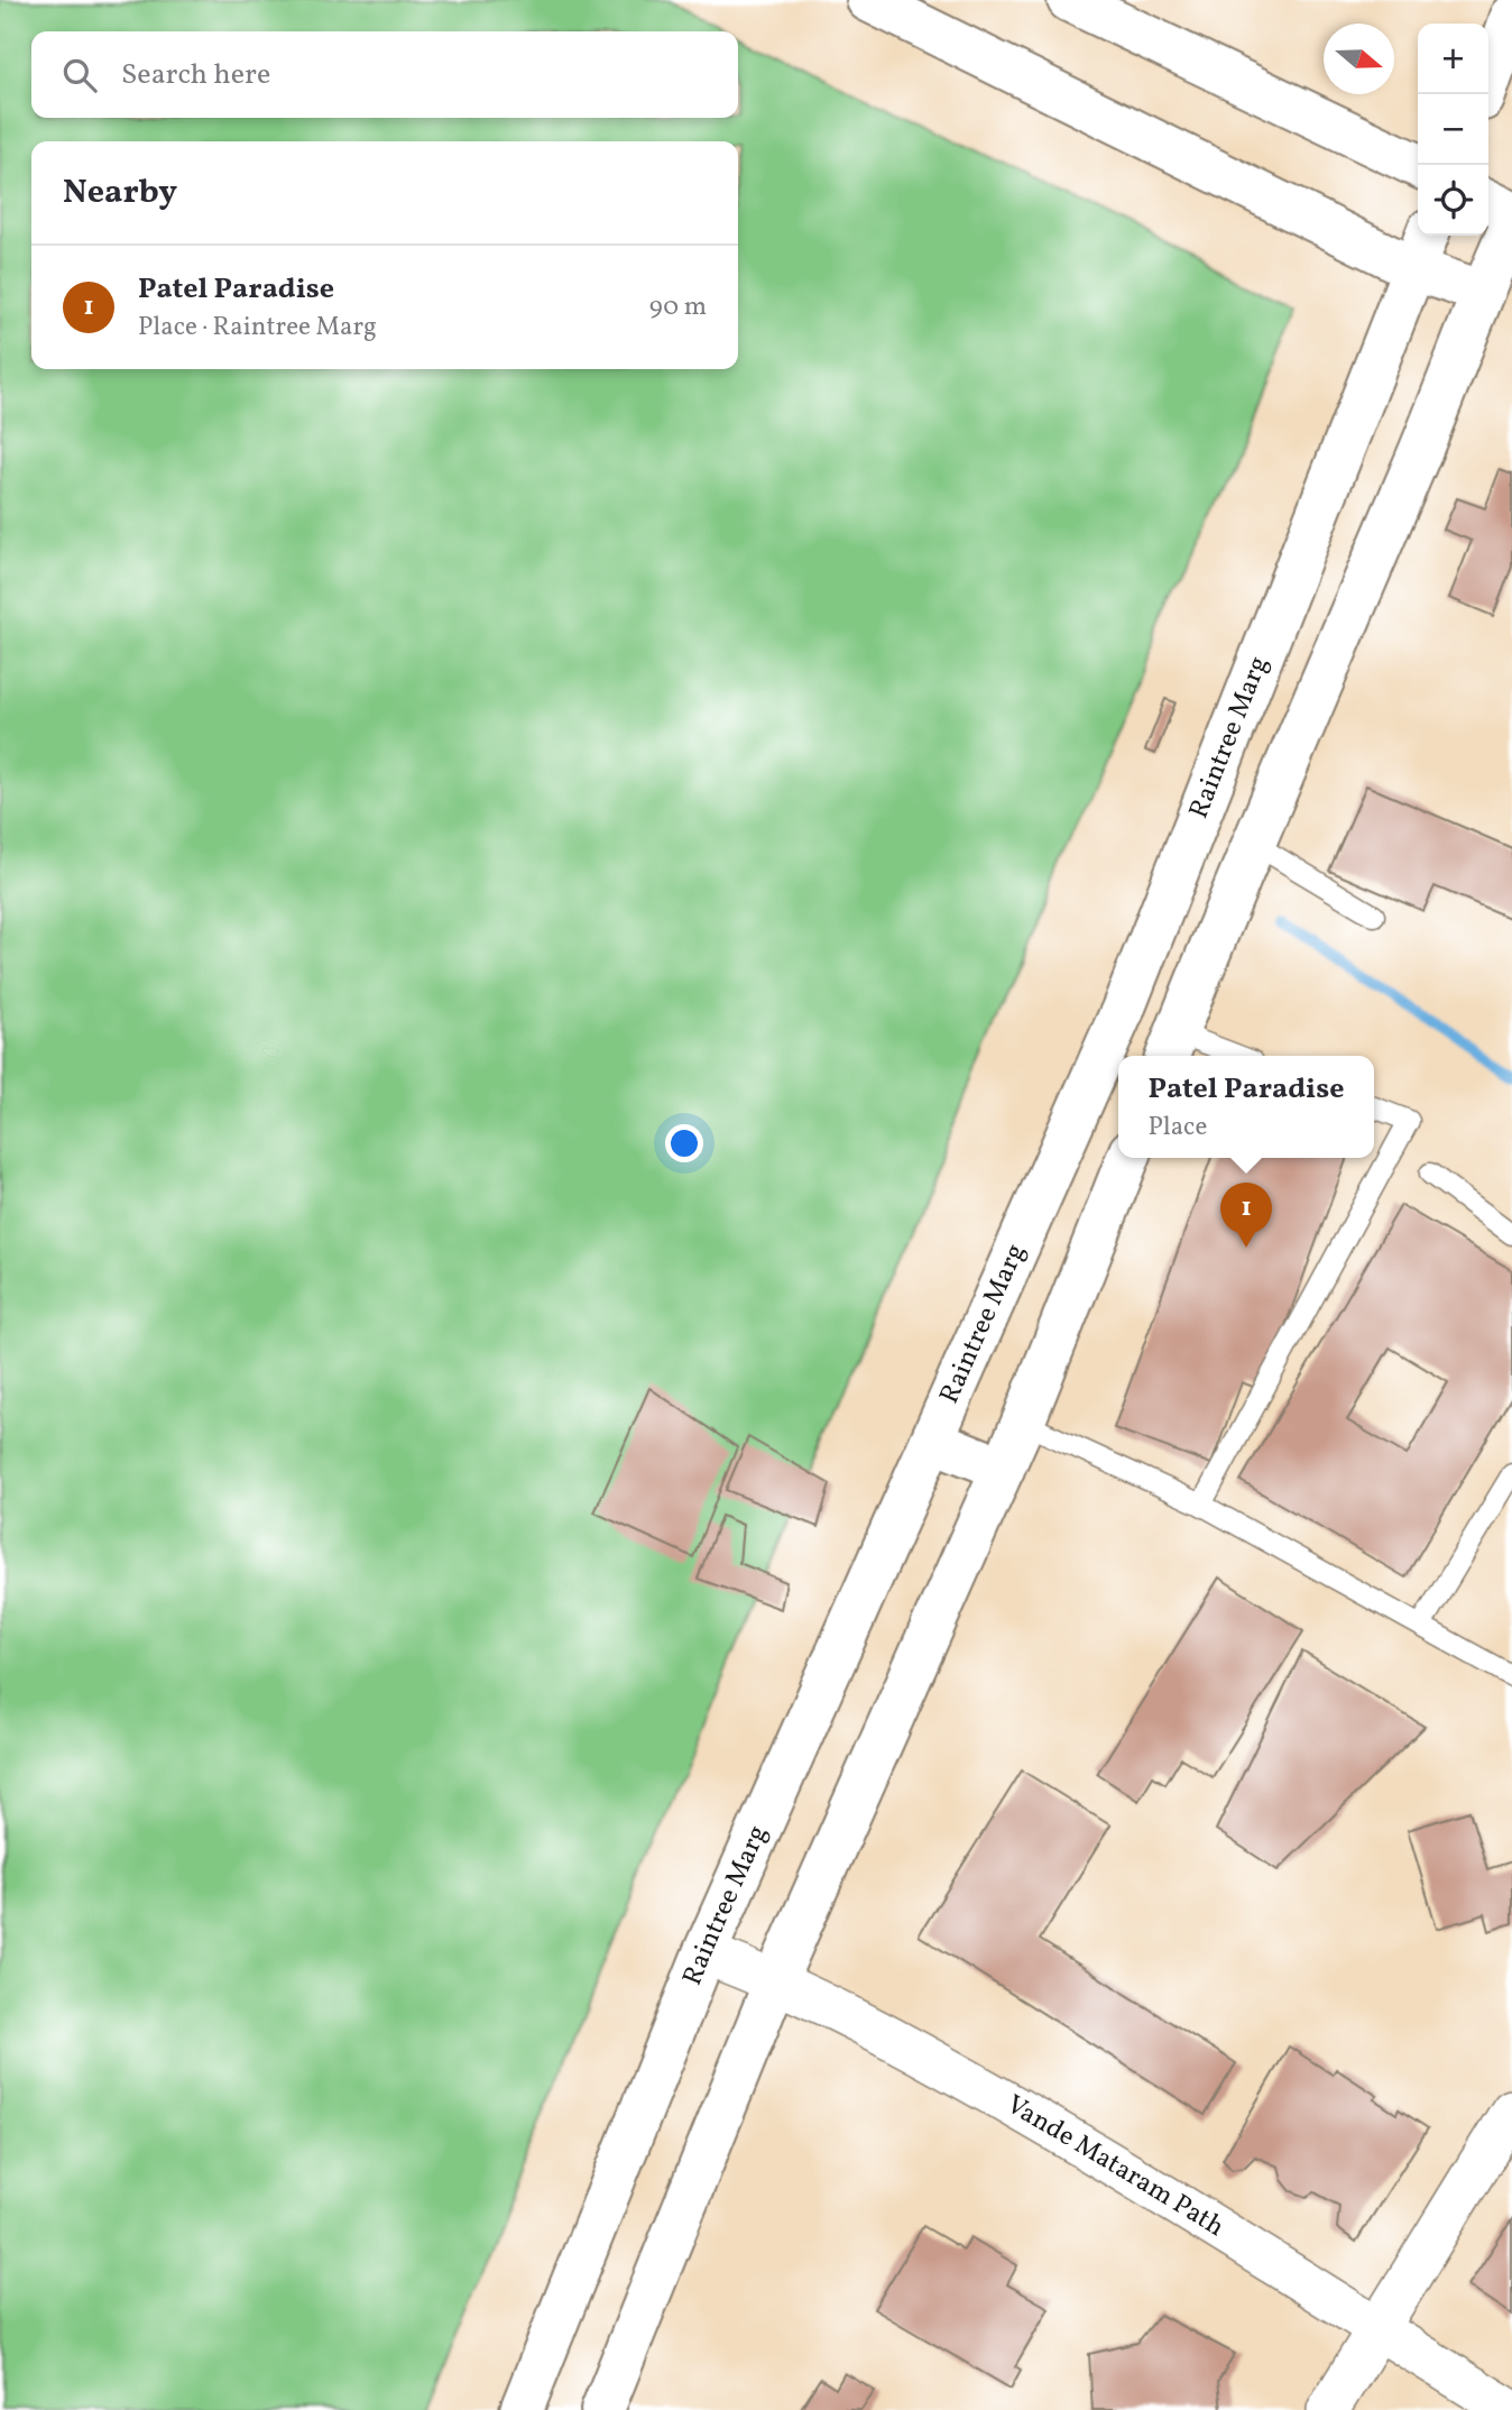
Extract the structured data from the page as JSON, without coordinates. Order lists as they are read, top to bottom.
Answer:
{
  "streets": {
    "main road": ["Raintree Marg"],
    "street": ["Vande Mataram Path"]
  },
  "crossings": [
    ["Raintree Marg", "Vande Mataram Path"]
  ],
  "north": "right",
  "page": {
    "map_buttons": ["+", "−"],
    "search": "Search here",
    "heading": "Nearby",
    "list": [
      {
        "mark": "1",
        "name": "Patel Paradise",
        "note": "Place · Raintree Marg",
        "value": "90 m"
      }
    ],
    "popup": ["Patel Paradise", "Place"],
    "pins": "1"
  }
}
